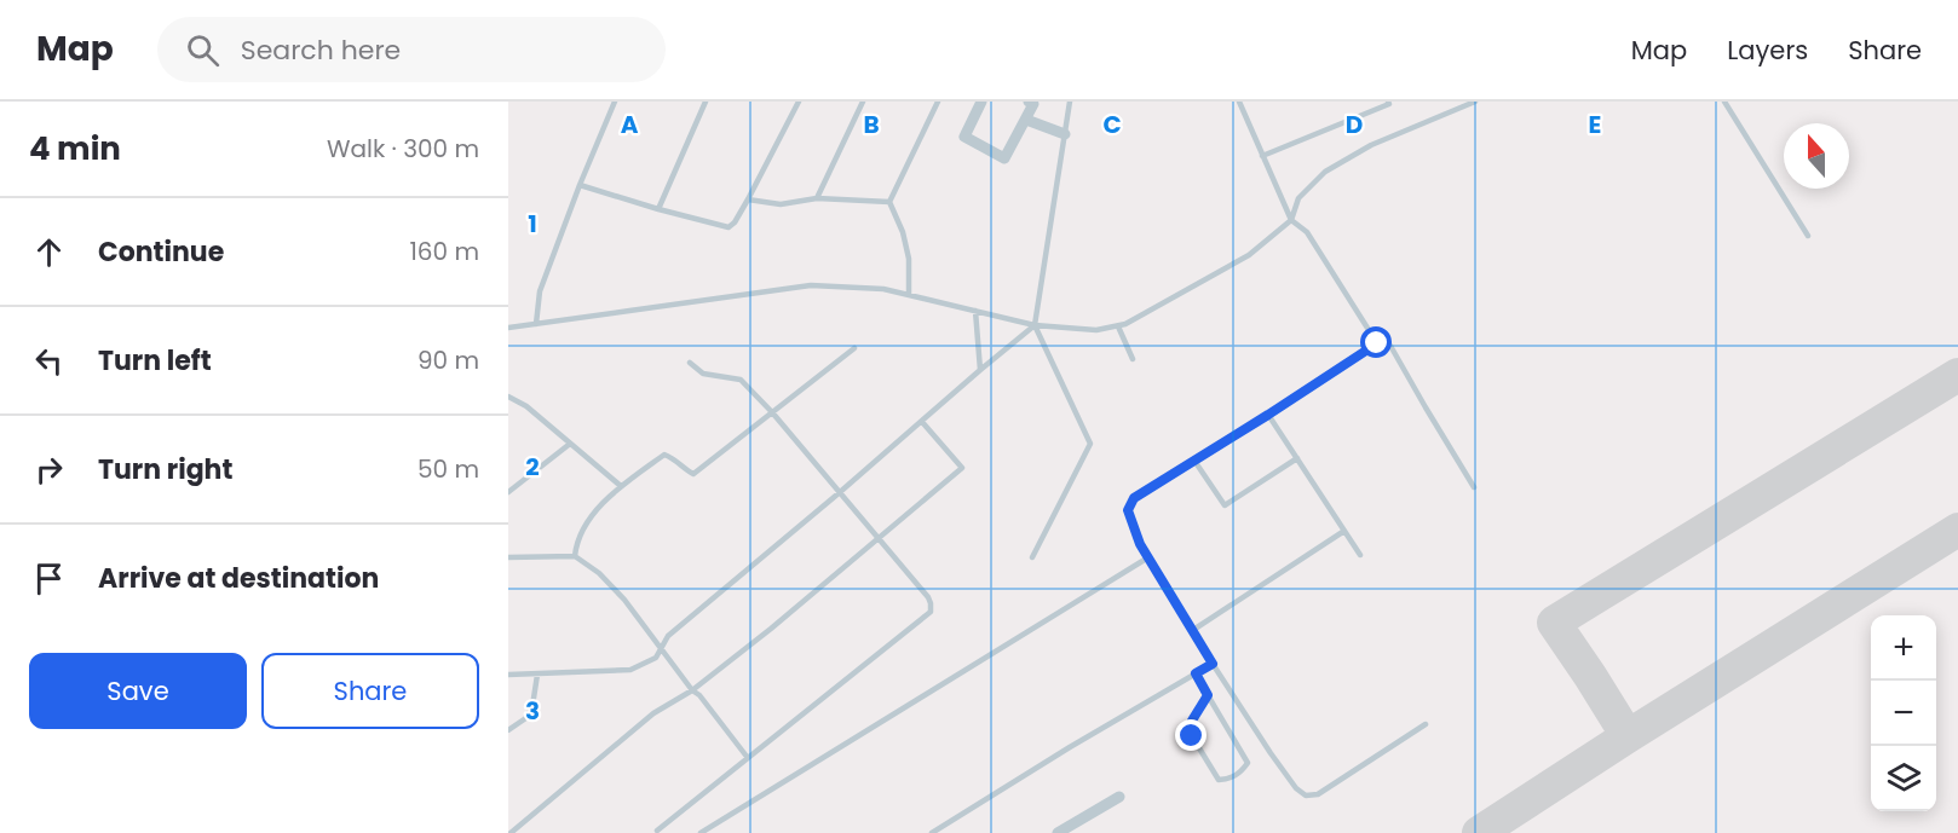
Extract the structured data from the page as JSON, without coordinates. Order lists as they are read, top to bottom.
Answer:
{
  "north": "top",
  "page": {
    "header": "Map",
    "search": "Search here",
    "nav": ["Map", "Layers", "Share"],
    "heading": ["4 min", "Walk · 300 m"],
    "list": [
      ["Continue", "160 m"],
      ["Turn left", "90 m"],
      ["Turn right", "50 m"],
      "Arrive at destination"
    ],
    "map_buttons": ["+", "−"],
    "buttons": ["Save", "Share"]
  },
  "grid": {
    "columns": [
      "A",
      "B",
      "C",
      "D",
      "E"
    ],
    "rows": ["1", "2", "3"]
  }
}
